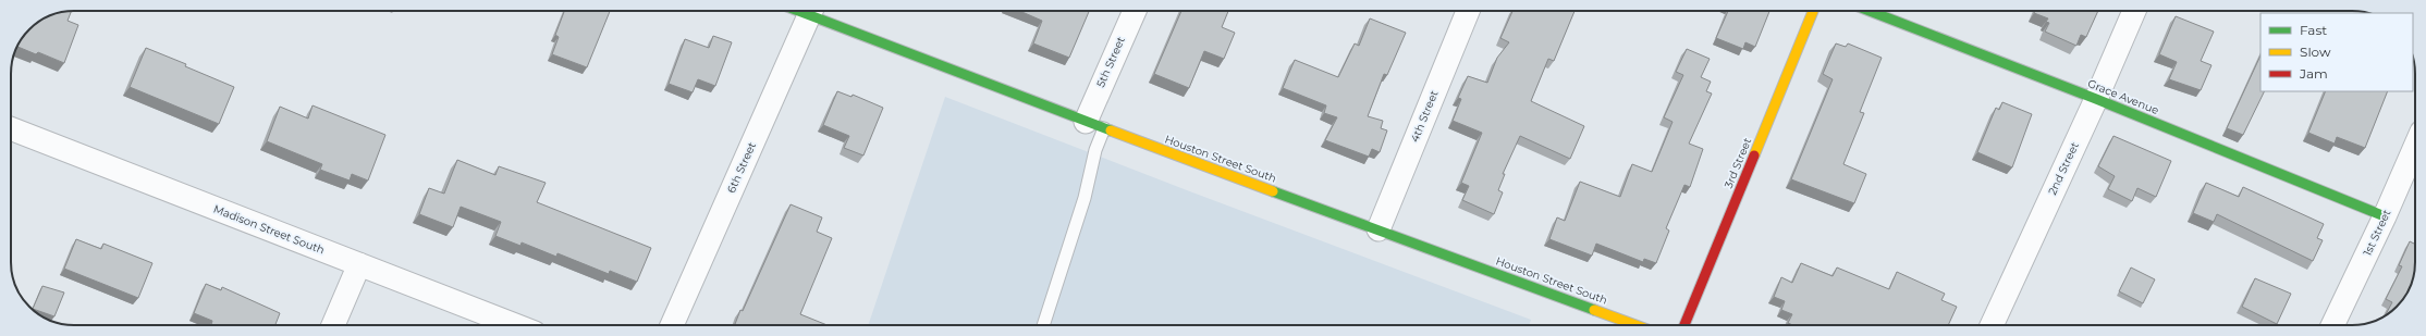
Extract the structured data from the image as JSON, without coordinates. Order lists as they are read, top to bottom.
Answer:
{
  "streets": {
    "street": [
      "5th Street",
      "Grace Avenue",
      "4th Street",
      "Houston Street South",
      "3rd Street",
      "6th Street",
      "2nd Street",
      "Madison Street South",
      "1st Street"
    ]
  },
  "crossings": [
    ["5th Street", "Houston Street South"],
    ["Grace Avenue", "2nd Street"],
    ["Grace Avenue", "1st Street"],
    ["4th Street", "Houston Street South"]
  ],
  "legend": ["Fast", "Slow", "Jam"]
}
